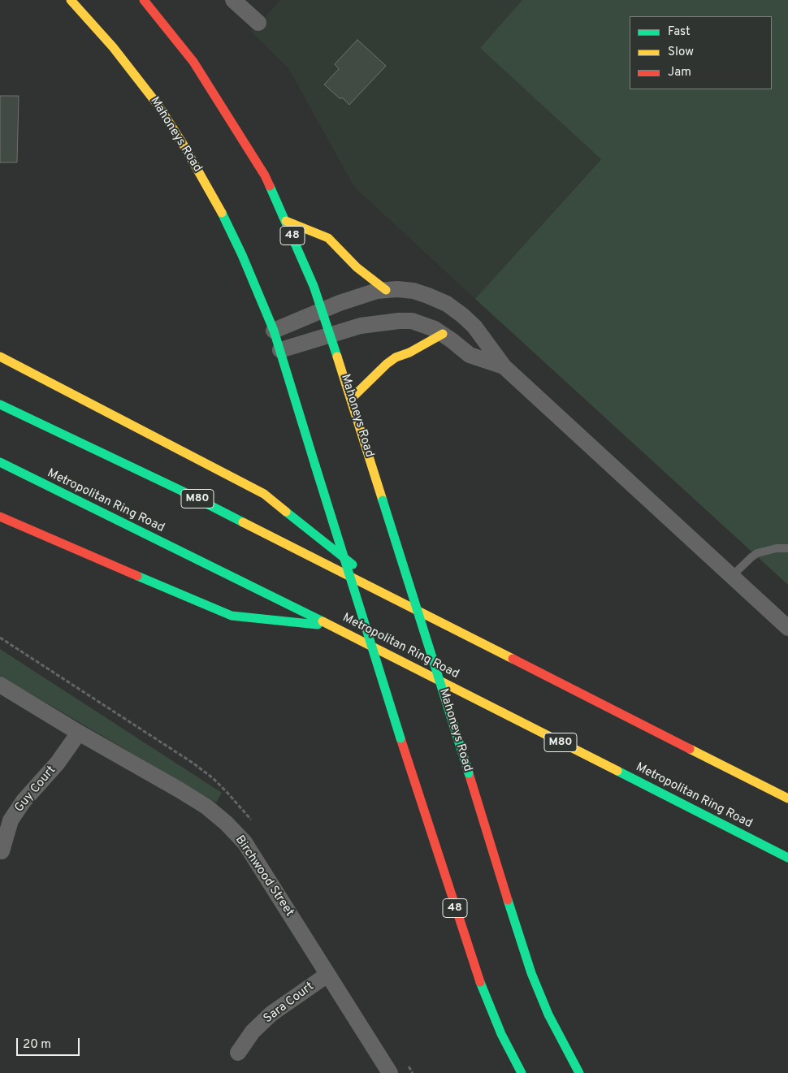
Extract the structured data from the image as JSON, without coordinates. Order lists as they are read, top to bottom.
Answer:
{
  "streets": {
    "main road": [
      "Mahoneys Road",
      "48",
      "M80",
      "Metropolitan Ring Road"
    ],
    "street": ["Guy Court", "Birchwood Street", "Sara Court"]
  },
  "crossings": [
    ["Guy Court", "Birchwood Street"],
    ["Birchwood Street", "Sara Court"]
  ],
  "legend": ["Fast", "Slow", "Jam"],
  "scale_bar": "20 m"
}
